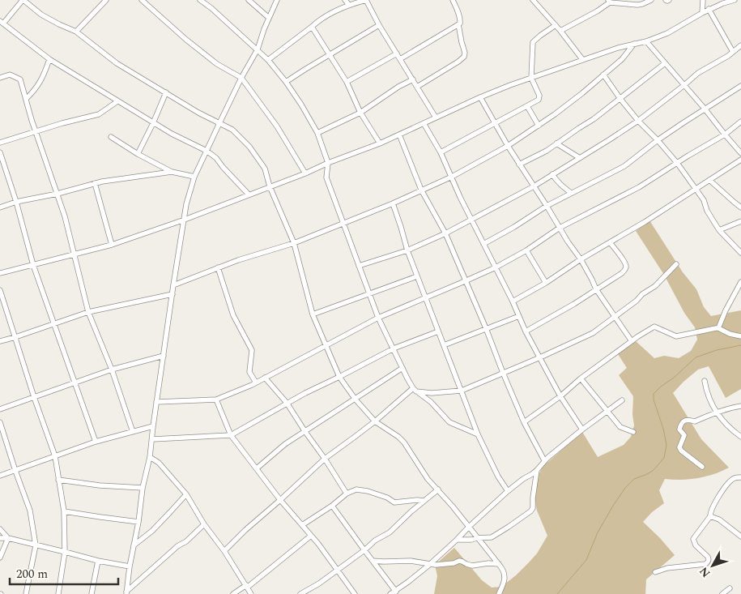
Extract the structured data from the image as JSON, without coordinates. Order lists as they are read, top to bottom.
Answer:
{
  "scale_bar": "200 m",
  "north": "bottom left"
}
